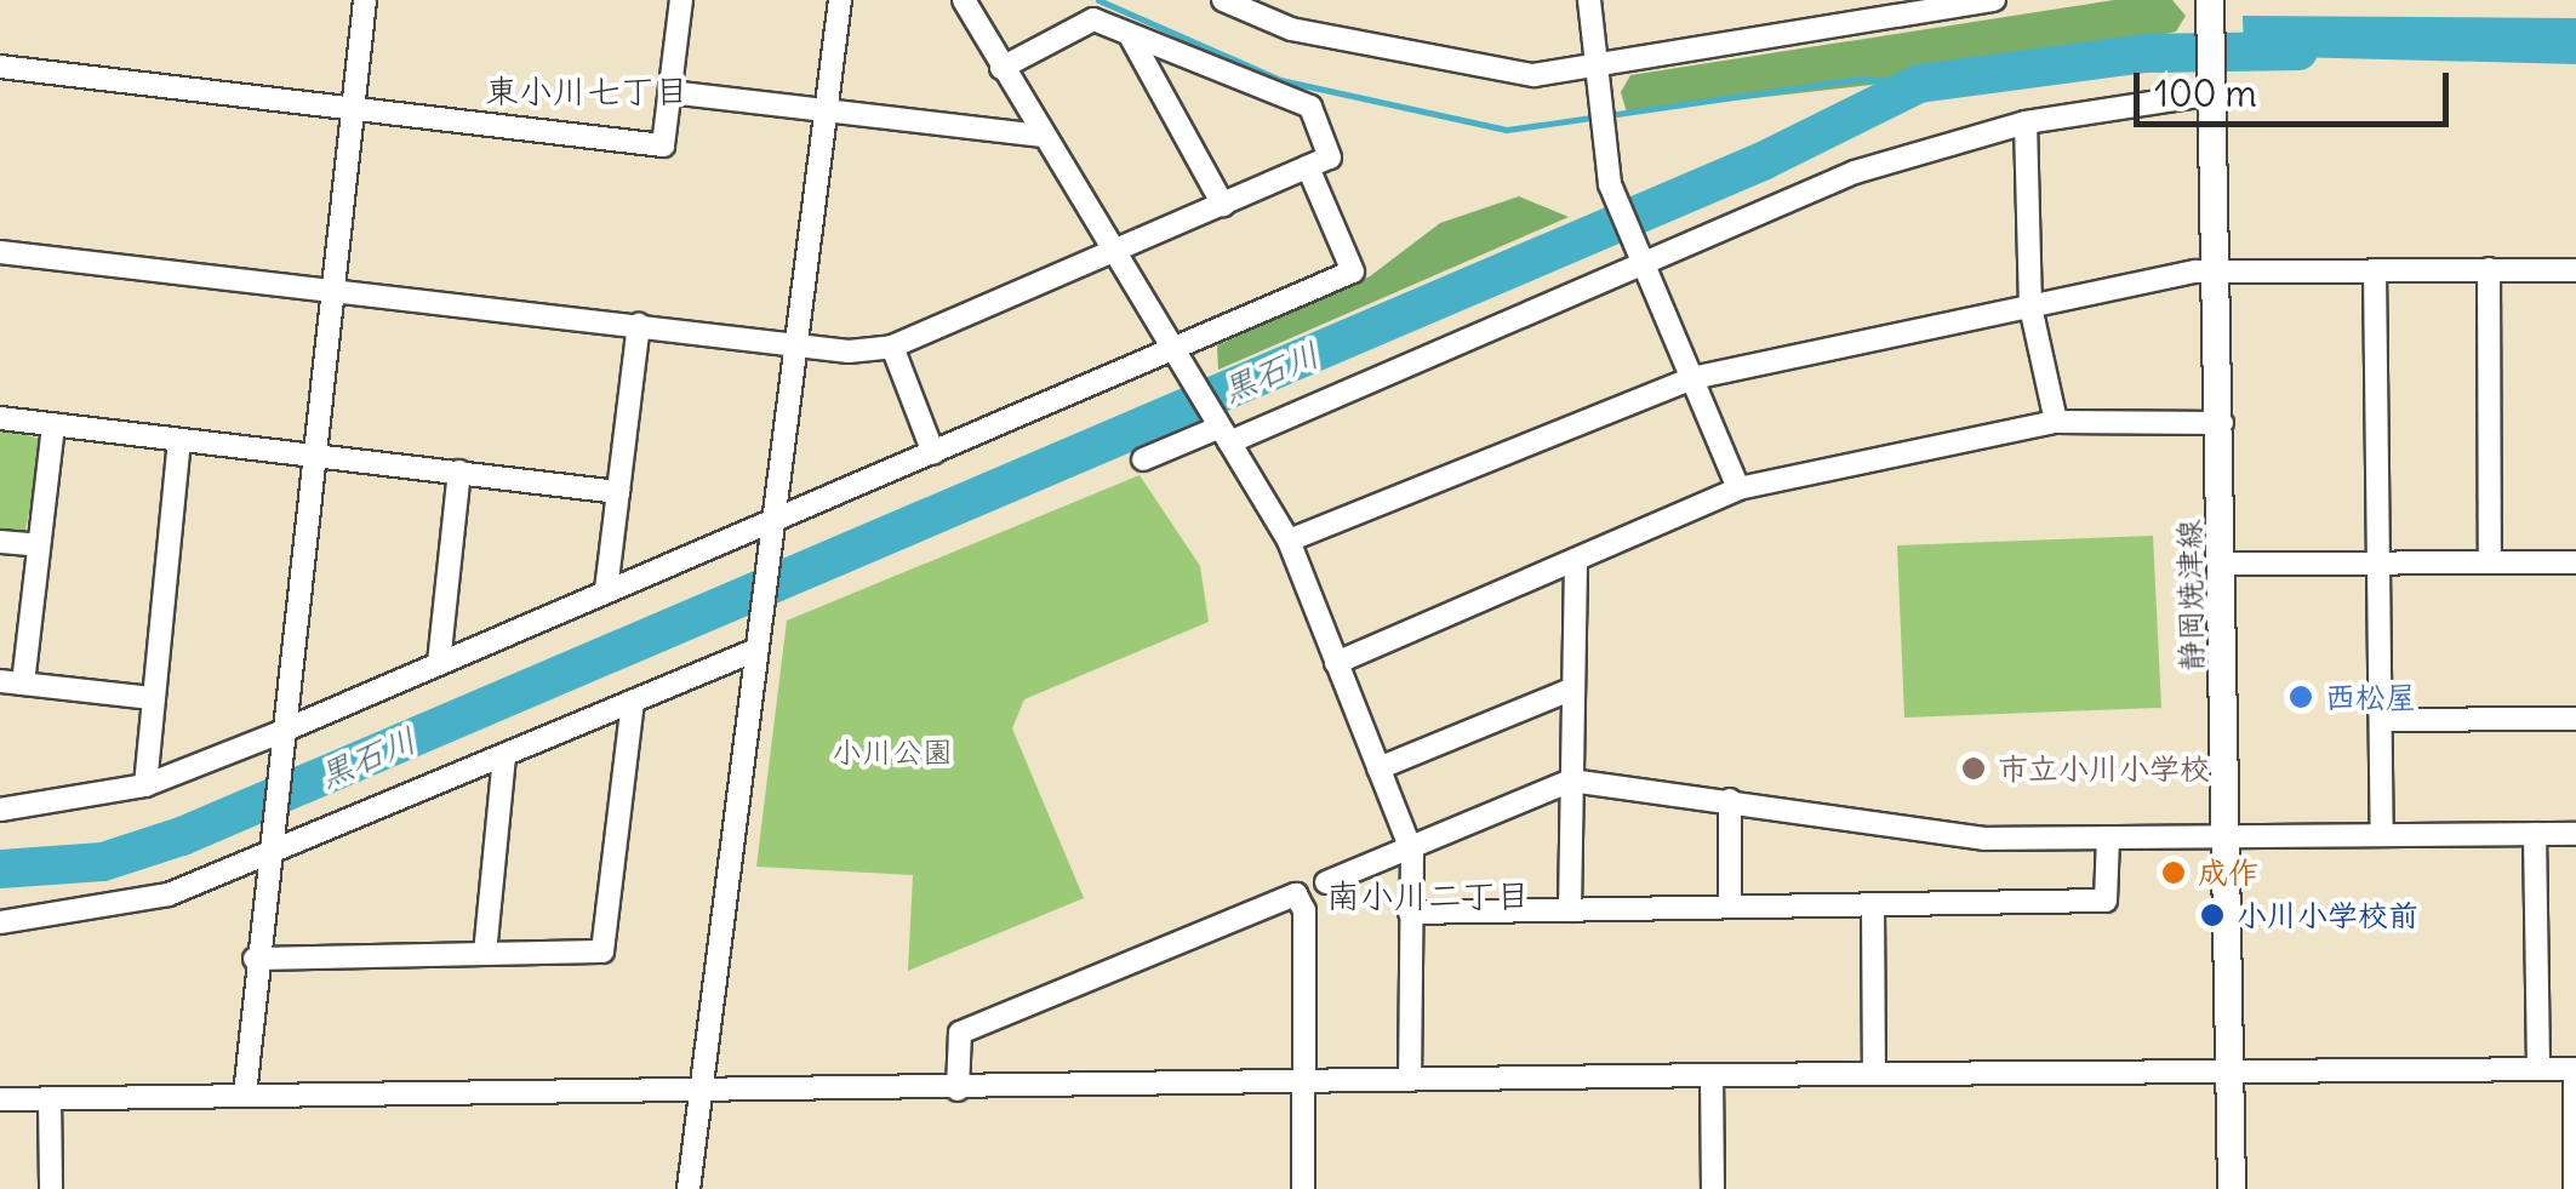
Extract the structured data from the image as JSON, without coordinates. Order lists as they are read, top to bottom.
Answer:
{
  "streets": {
    "main road": ["静岡焼津線"]
  },
  "districts": ["東小川七丁目", "南小川二丁目"],
  "water": ["黒石川"],
  "parks": ["小川公園"],
  "places": [
    "西松屋",
    "市立小川小学校",
    "成作",
    "小川小学校前"
  ],
  "scale_bar": "100 m"
}
